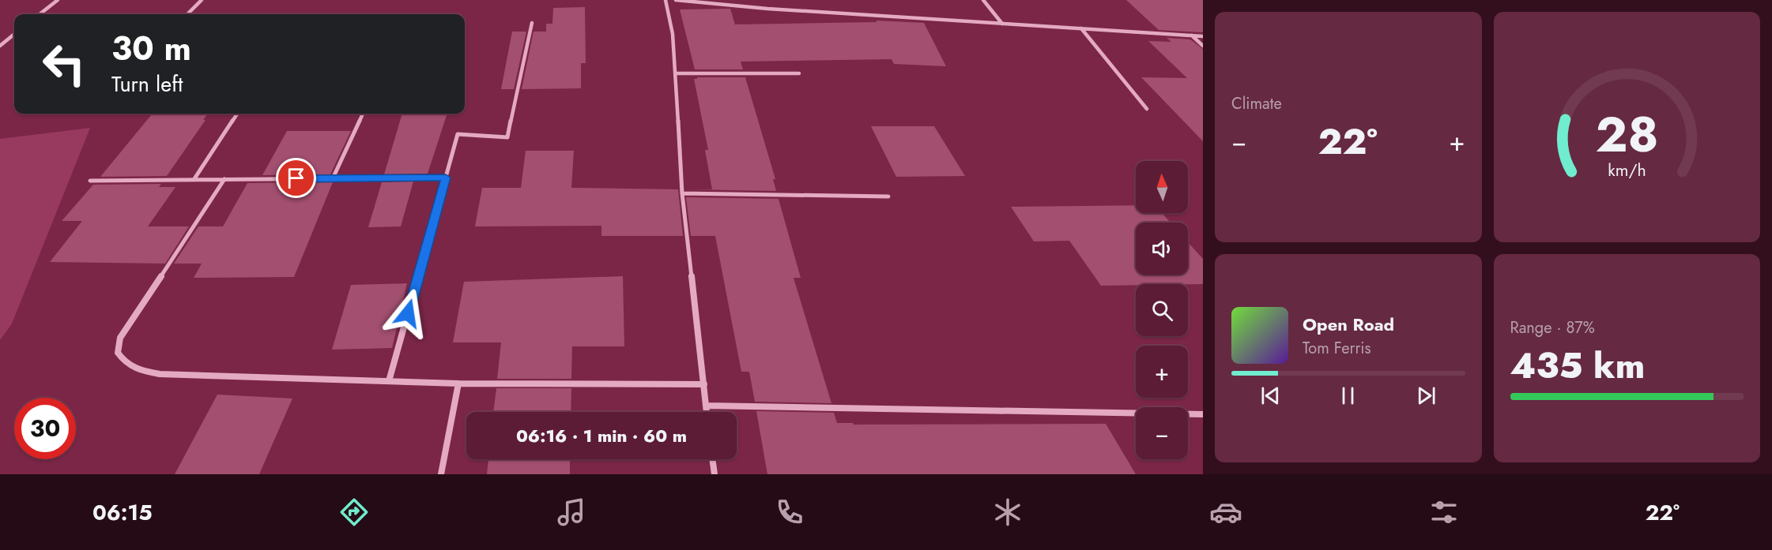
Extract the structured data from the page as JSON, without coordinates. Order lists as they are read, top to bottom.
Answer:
{
  "north": "top",
  "page": {
    "tile": [
      "Climate",
      ["Range · 87%", "435 km"]
    ],
    "turn": ["30 m", "Turn left"],
    "heat": ["−", "22°", "+"],
    "map_buttons": ["+", "−"],
    "song": ["Open Road", "Tom Ferris"],
    "limit": "30",
    "trip": "06:16 · 1 min · 60 m",
    "tabs": ["06:15", "22°"],
    "gauge": ["28", "km/h"]
  }
}
